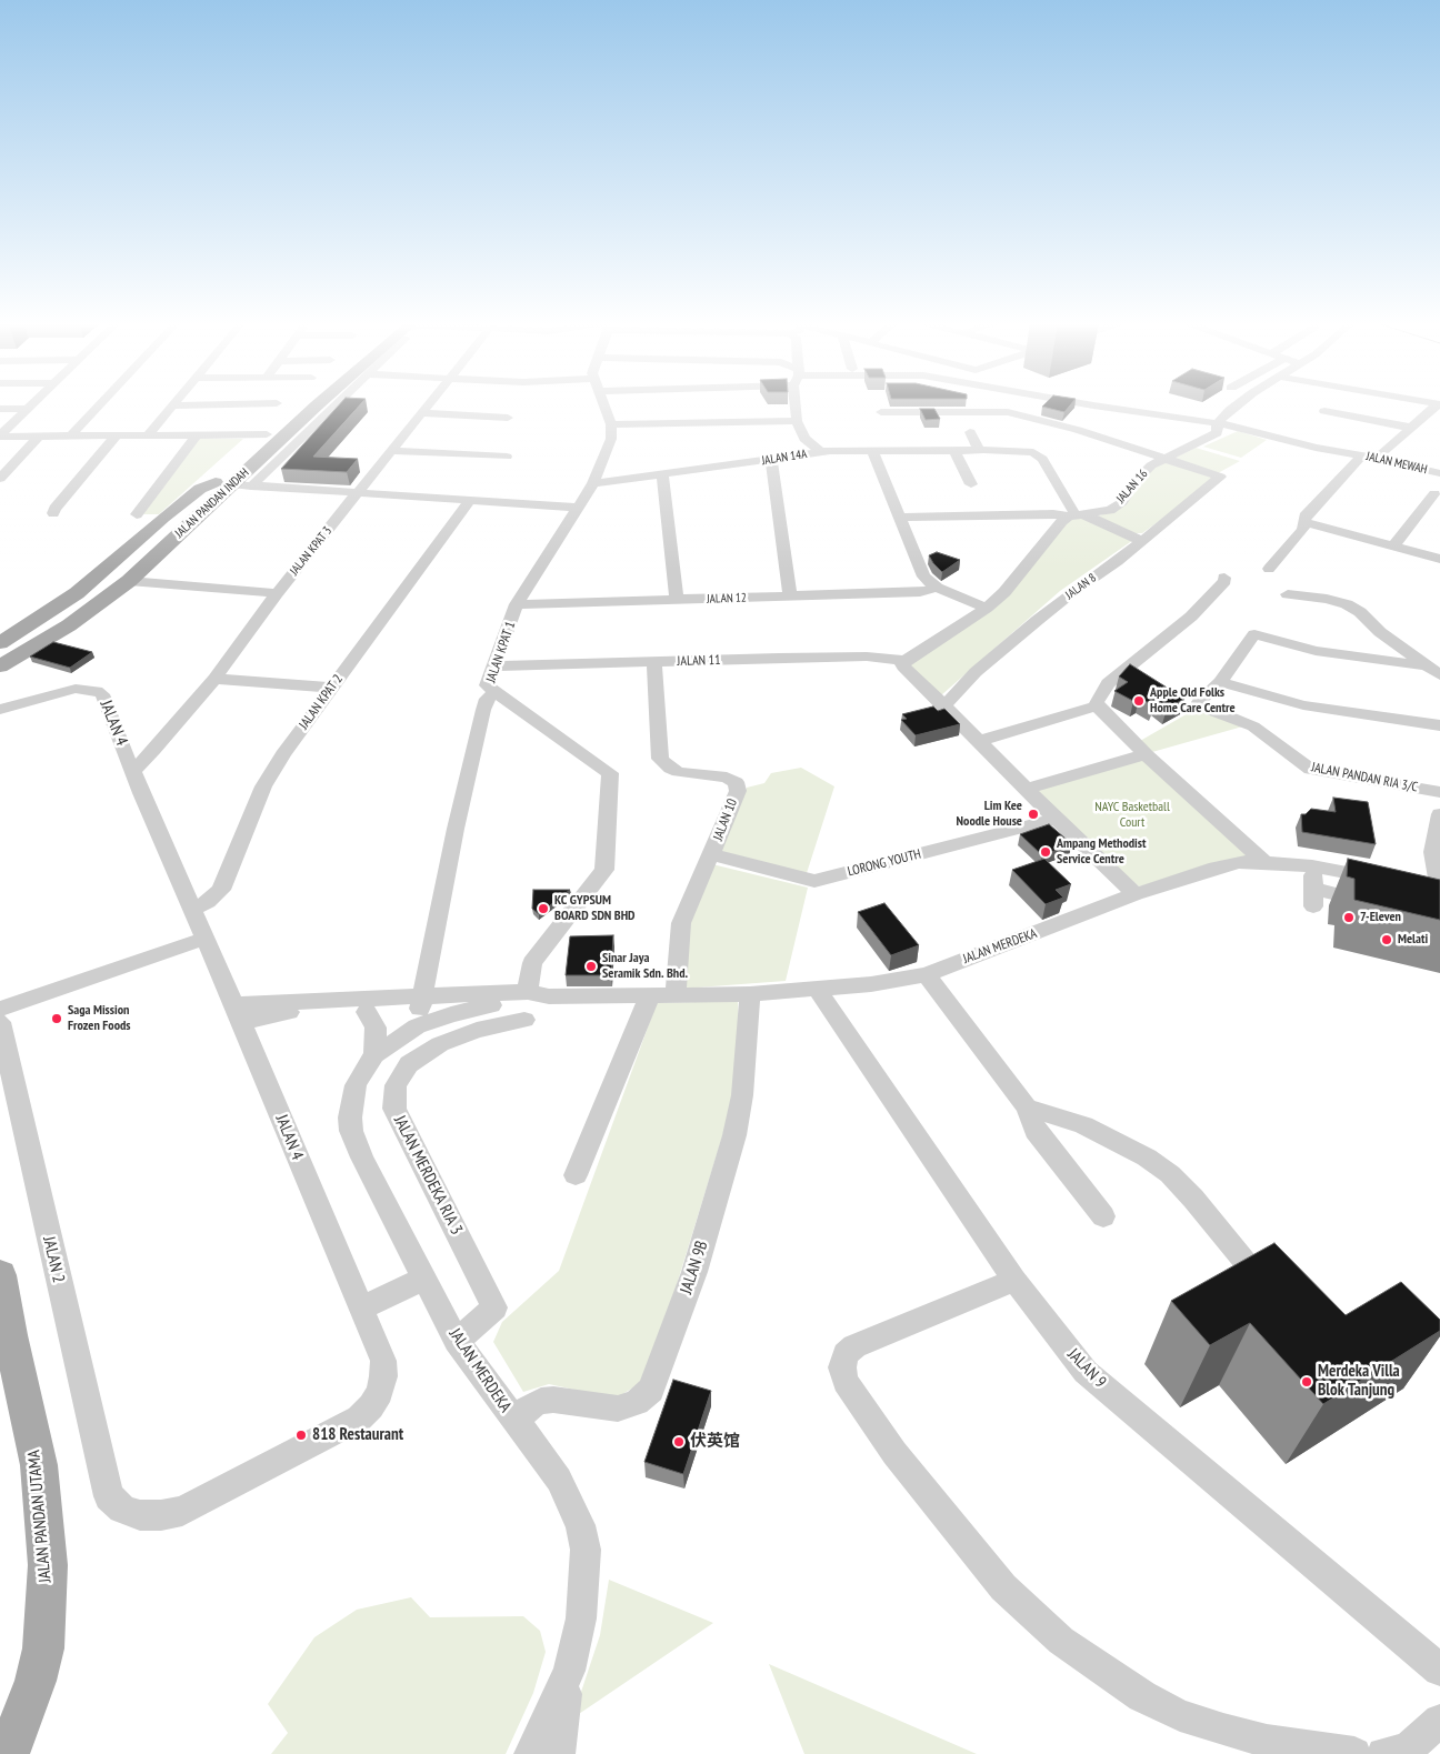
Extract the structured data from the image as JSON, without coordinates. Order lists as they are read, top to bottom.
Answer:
{
  "streets": {
    "main road": ["JALAN PANDAN INDAH", "JALAN PANDAN UTAMA"],
    "street": [
      "JALAN 14A",
      "JALAN MEWAH",
      "JALAN 16",
      "JALAN KPAT 3",
      "JALAN 8",
      "JALAN 12",
      "JALAN KPAT 1",
      "JALAN 11",
      "JALAN KPAT 2",
      "JALAN 4",
      "JALAN PANDAN RIA 3/C",
      "JALAN 10",
      "LORONG YOUTH",
      "JALAN MERDEKA",
      "JALAN MERDEKA RIA 3",
      "JALAN 2",
      "JALAN 9B",
      "JALAN 9"
    ]
  },
  "crossings": [
    ["JALAN 14A", "JALAN 16"],
    ["JALAN 14A", "JALAN KPAT 1"],
    ["JALAN MEWAH", "JALAN 16"],
    ["JALAN 16", "JALAN 8"],
    ["JALAN KPAT 3", "JALAN 4"],
    ["JALAN 12", "JALAN KPAT 1"],
    ["JALAN KPAT 1", "JALAN 11"],
    ["JALAN KPAT 1", "JALAN MERDEKA"],
    ["JALAN 11", "JALAN 10"],
    ["JALAN KPAT 2", "JALAN 4"],
    ["JALAN 4", "JALAN MERDEKA"],
    ["JALAN 4", "JALAN 2"],
    ["JALAN 10", "LORONG YOUTH"],
    ["JALAN 10", "JALAN MERDEKA"],
    ["JALAN MERDEKA", "JALAN MERDEKA RIA 3"],
    ["JALAN MERDEKA", "JALAN 9B"],
    ["JALAN MERDEKA", "JALAN 9"]
  ],
  "parks": ["NAYC Basketball Court"],
  "places": [
    "Apple Old Folks Home Care Centre",
    "Lim Kee Noodle House",
    "Ampang Methodist Service Centre",
    "KC GYPSUM BOARD SDN BHD",
    "7-Eleven",
    "Melati",
    "Sinar Jaya Seramik Sdn. Bhd.",
    "Saga Mission Frozen Foods",
    "Merdeka Villa Blok Tanjung",
    "818 Restaurant",
    "伏英馆"
  ]
}
